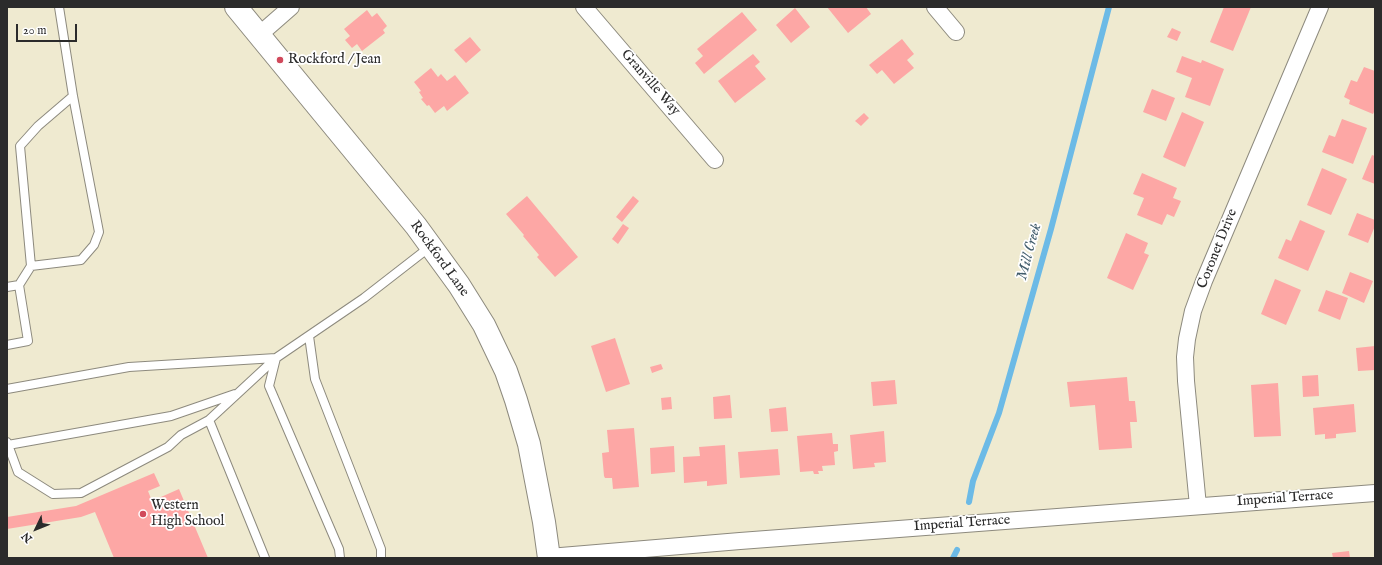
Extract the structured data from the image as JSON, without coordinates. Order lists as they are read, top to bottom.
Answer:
{
  "streets": {
    "main road": ["Rockford Lane"],
    "street": ["Granville Way", "Coronet Drive", "Imperial Terrace"]
  },
  "crossings": [
    ["Coronet Drive", "Imperial Terrace"],
    ["Rockford Lane", "Imperial Terrace"]
  ],
  "water": ["Mill Creek"],
  "places": ["Rockford / Jean", "Western High School"],
  "scale_bar": "20 m",
  "north": "bottom left"
}
